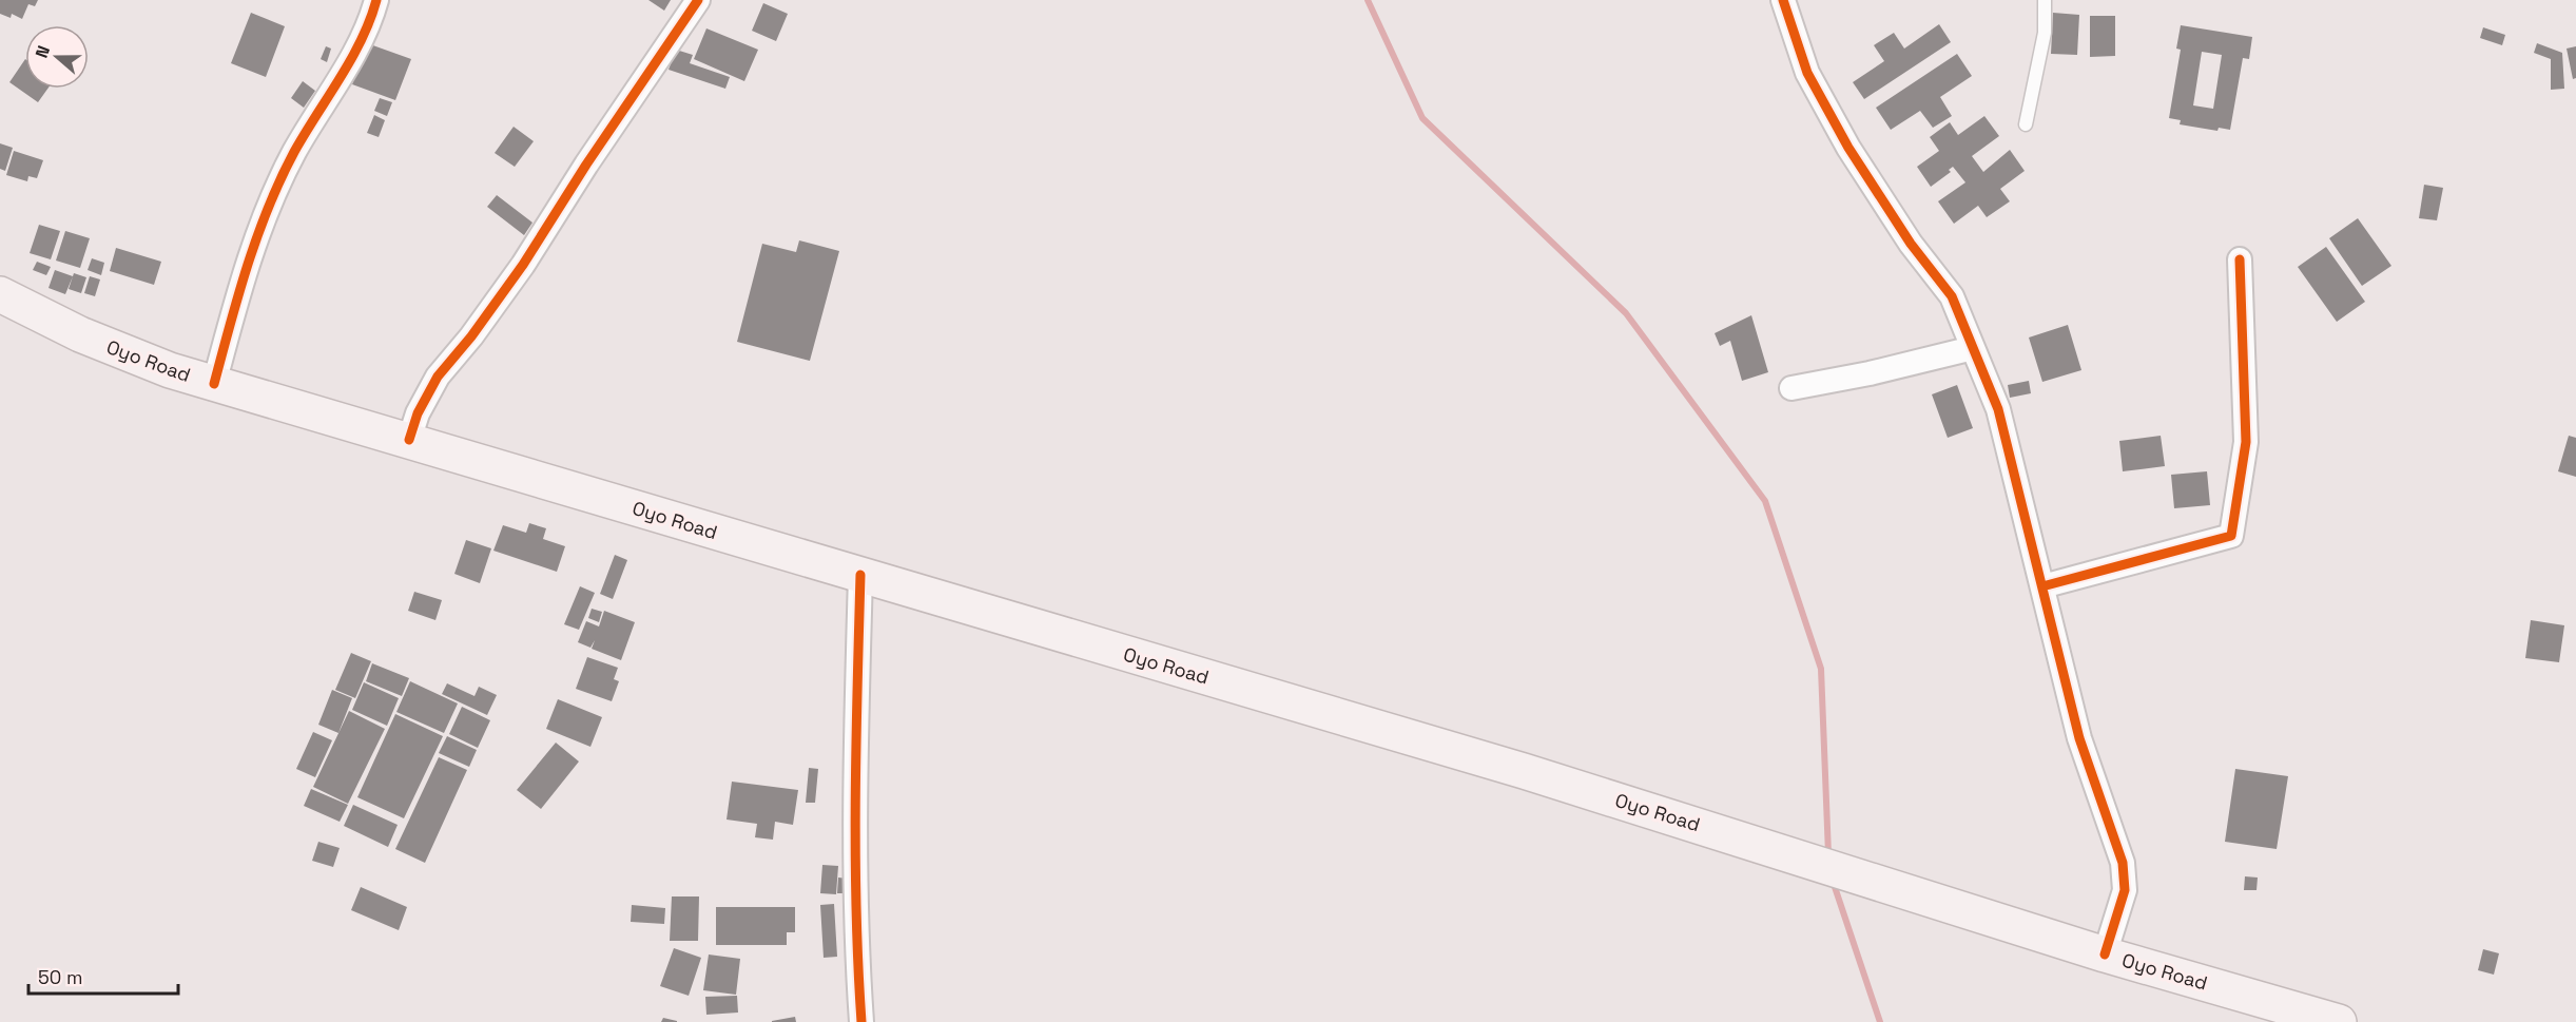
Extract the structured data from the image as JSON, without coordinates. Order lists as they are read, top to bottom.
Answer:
{
  "streets": {
    "highway": ["Oyo Road"]
  },
  "scale_bar": "50 m",
  "north": "left"
}
